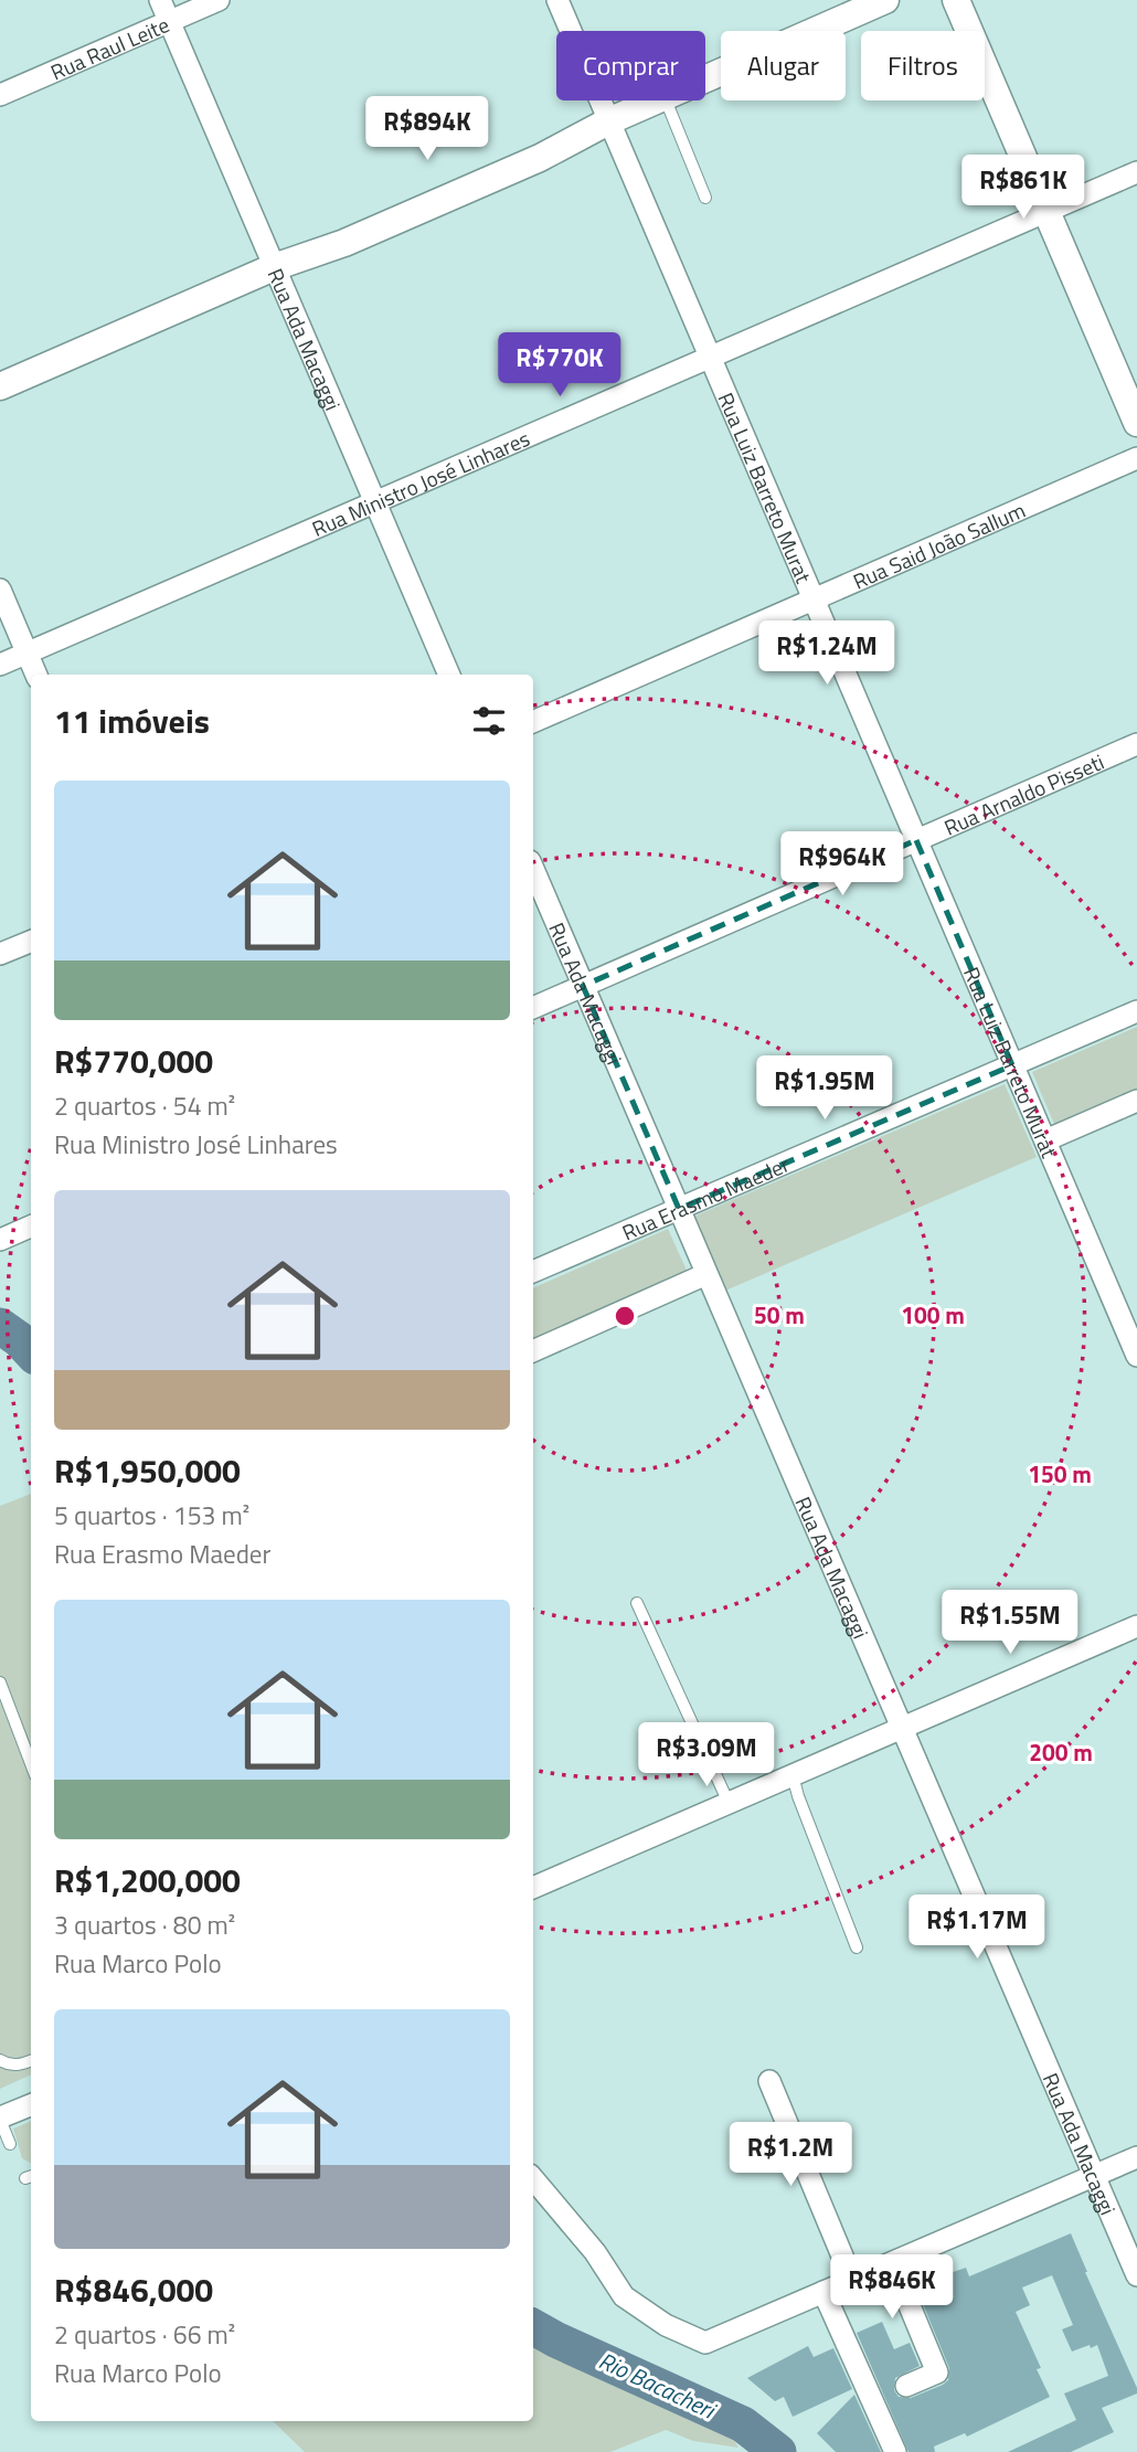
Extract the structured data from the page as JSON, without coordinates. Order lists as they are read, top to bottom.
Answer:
{
  "streets": {
    "street": [
      "Rua Raul Leite",
      "Rua Ada Macaggi",
      "Rua Ministro José Linhares",
      "Rua Luiz Barreto Murat",
      "Rua Said João Sallum",
      "Rua Arnaldo Pisseti",
      "Rua Erasmo Maeder"
    ]
  },
  "crossings": [
    ["Rua Raul Leite", "Rua Ada Macaggi"],
    ["Rua Ada Macaggi", "Rua Ministro José Linhares"],
    ["Rua Ada Macaggi", "Rua Arnaldo Pisseti"],
    ["Rua Ada Macaggi", "Rua Erasmo Maeder"],
    ["Rua Ministro José Linhares", "Rua Luiz Barreto Murat"],
    ["Rua Luiz Barreto Murat", "Rua Said João Sallum"],
    ["Rua Luiz Barreto Murat", "Rua Arnaldo Pisseti"],
    ["Rua Luiz Barreto Murat", "Rua Erasmo Maeder"]
  ],
  "water": ["Rio Bacacheri"],
  "page": {
    "chip": ["Comprar", "Alugar", "Filtros"],
    "price": [
      "R$894K",
      "R$861K",
      "R$770K",
      "R$1.24M",
      "R$964K",
      "R$1.95M",
      "R$1.55M",
      "R$3.09M",
      "R$1.17M",
      "R$1.2M",
      "R$846K"
    ],
    "heading": "11 imóveis",
    "list": [
      {
        "name": "R$770,000",
        "note": "2 quartos · 54 m² · Rua Ministro José Linhares"
      },
      {
        "name": "R$1,950,000",
        "note": "5 quartos · 153 m² · Rua Erasmo Maeder"
      },
      {
        "name": "R$1,200,000",
        "note": "3 quartos · 80 m² · Rua Marco Polo"
      },
      {
        "name": "R$846,000",
        "note": "2 quartos · 66 m² · Rua Marco Polo"
      }
    ]
  },
  "rings": [
    "50 m",
    "100 m",
    "150 m",
    "200 m"
  ]
}
